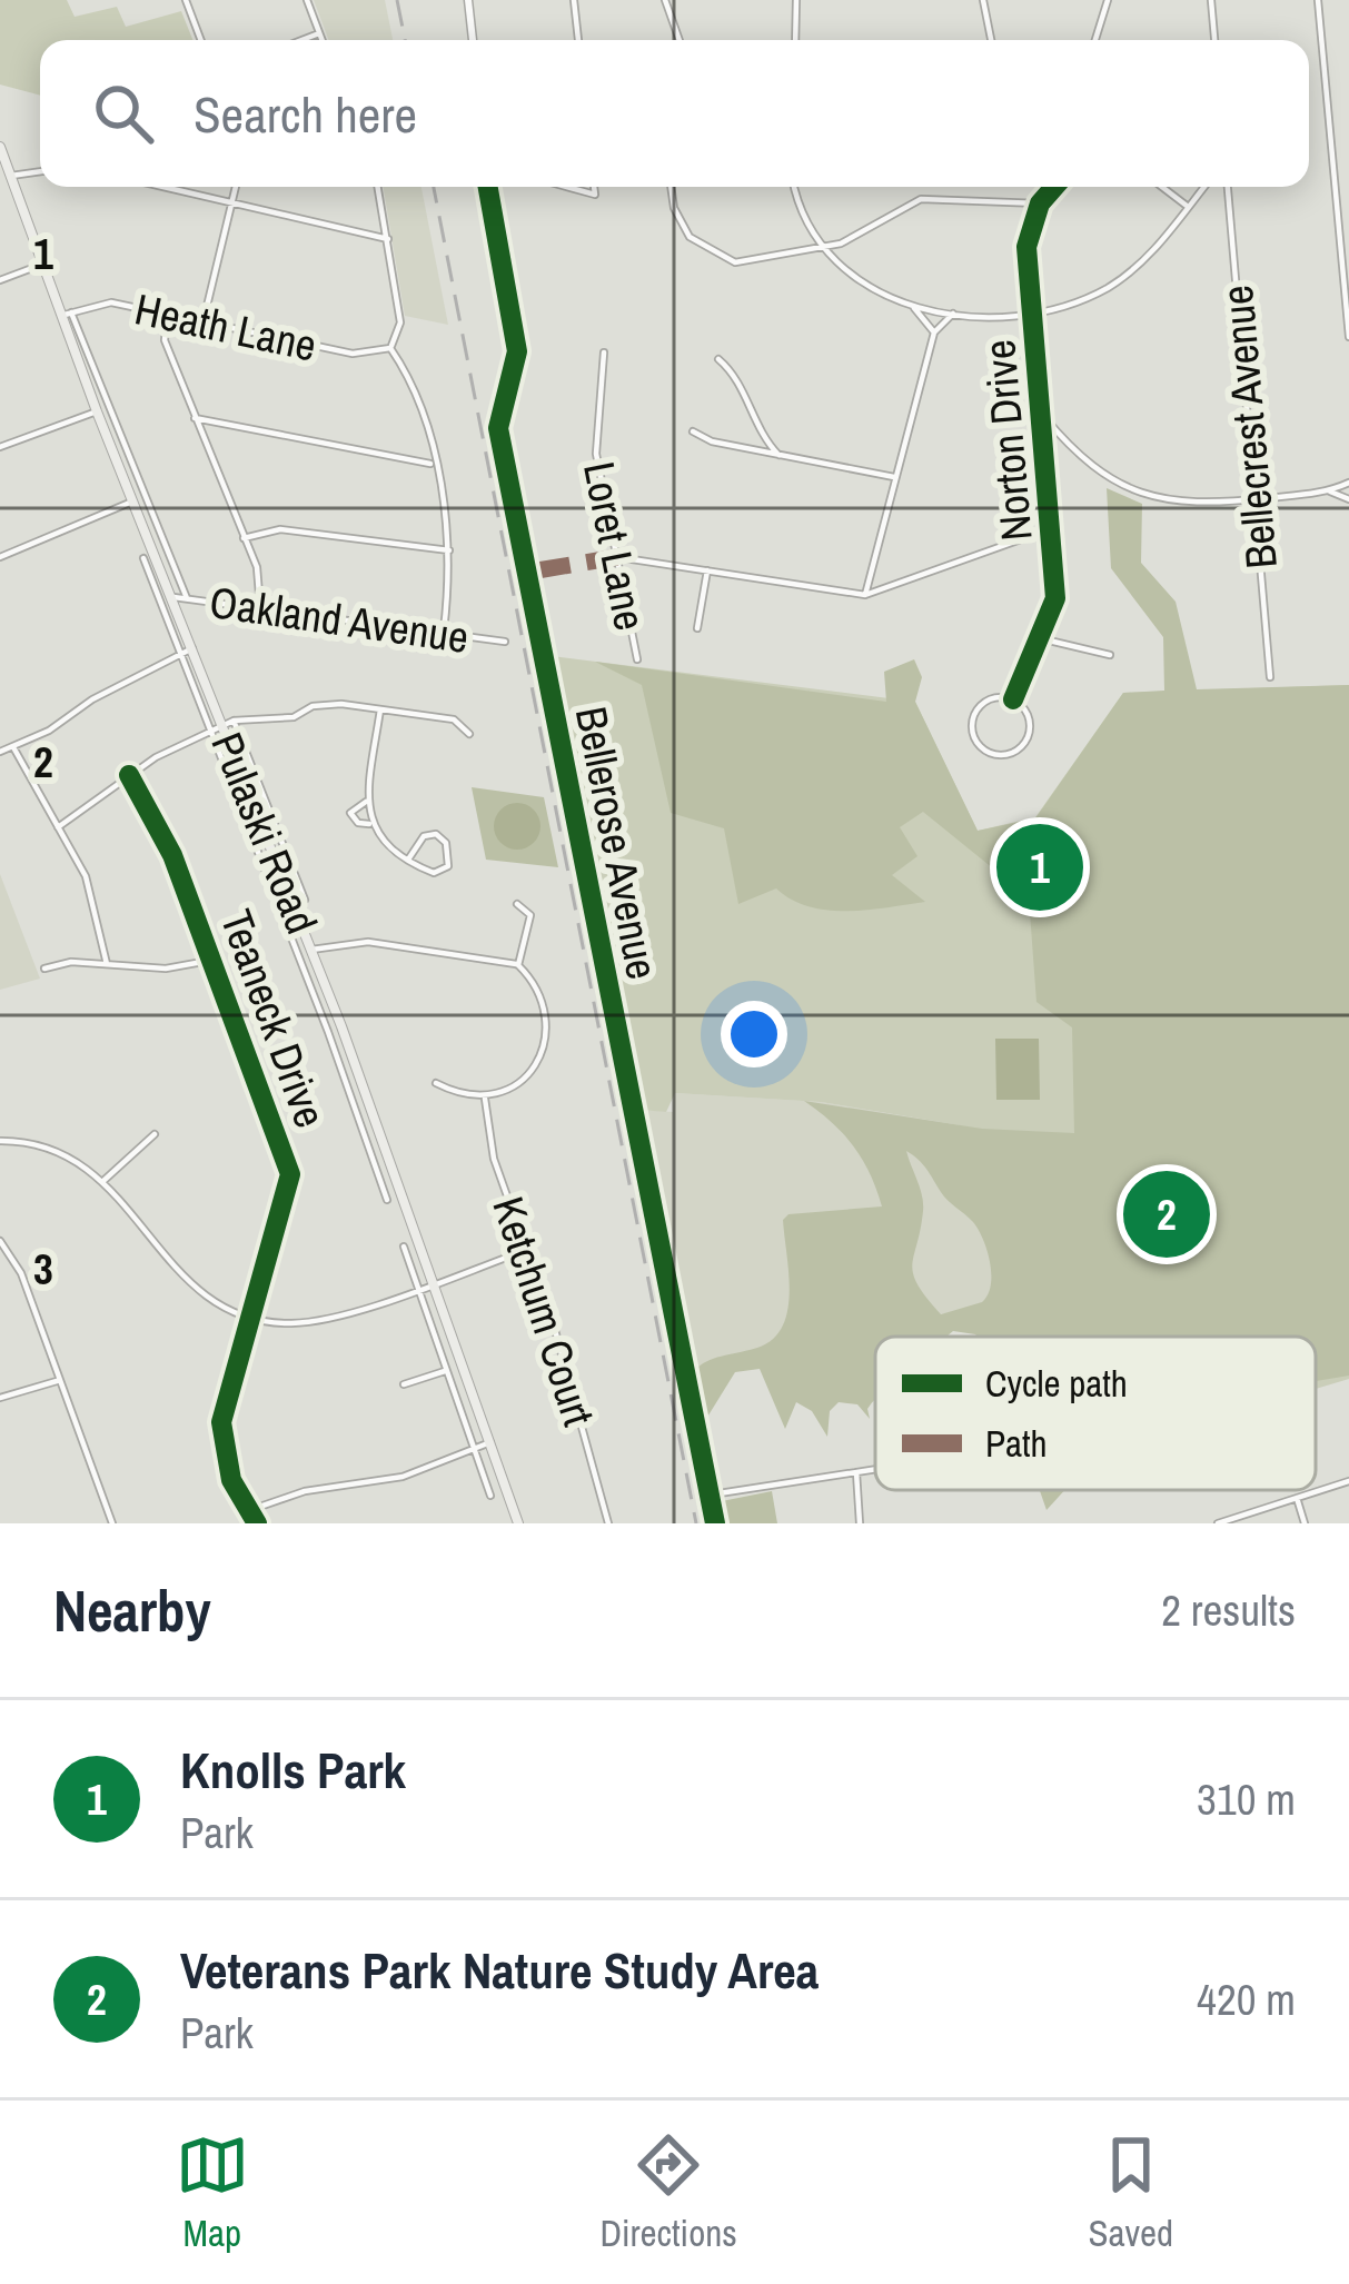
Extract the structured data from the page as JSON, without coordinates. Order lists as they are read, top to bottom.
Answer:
{
  "streets": {
    "main road": ["Pulaski Road"],
    "street": [
      "Heath Lane",
      "Bellecrest Avenue",
      "Norton Drive",
      "Loret Lane",
      "Oakland Avenue",
      "Bellerose Avenue",
      "Teaneck Drive",
      "Ketchum Court"
    ]
  },
  "crossings": [
    ["Heath Lane", "Pulaski Road"],
    ["Oakland Avenue", "Pulaski Road"]
  ],
  "legend": ["Cycle path", "Path"],
  "page": {
    "search": "Search here",
    "pins": ["1", "2"],
    "heading": ["Nearby", "2 results"],
    "list": [
      {
        "mark": "1",
        "name": "Knolls Park",
        "note": "Park",
        "value": "310 m"
      },
      {
        "mark": "2",
        "name": "Veterans Park Nature Study Area",
        "note": "Park",
        "value": "420 m"
      }
    ],
    "nav": ["Map", "Directions", "Saved"]
  },
  "grid": {
    "rows": ["1", "2", "3"]
  }
}
